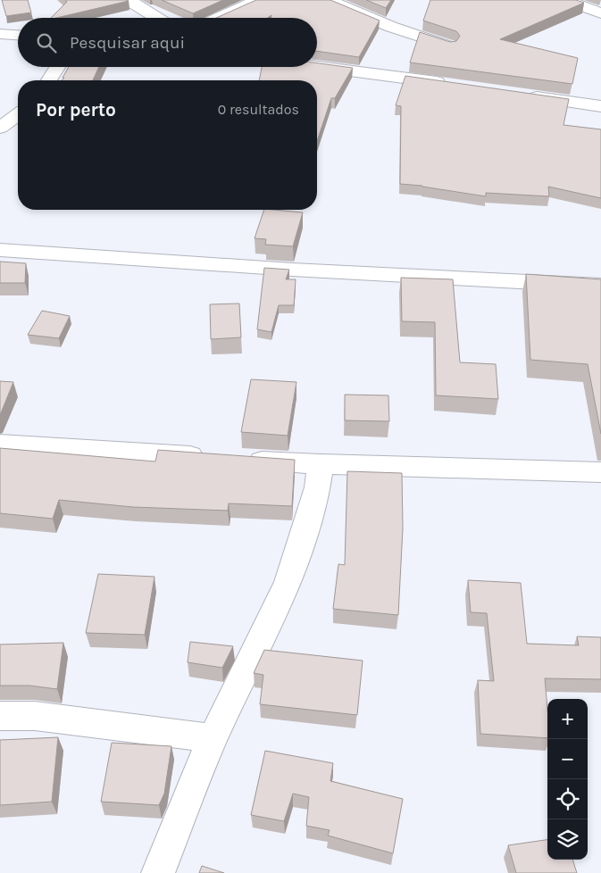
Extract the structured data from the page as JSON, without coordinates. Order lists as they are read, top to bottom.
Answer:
{
  "page": {
    "search": "Pesquisar aqui",
    "heading": ["Por perto", "0 resultados"],
    "map_buttons": ["+", "−"]
  }
}
